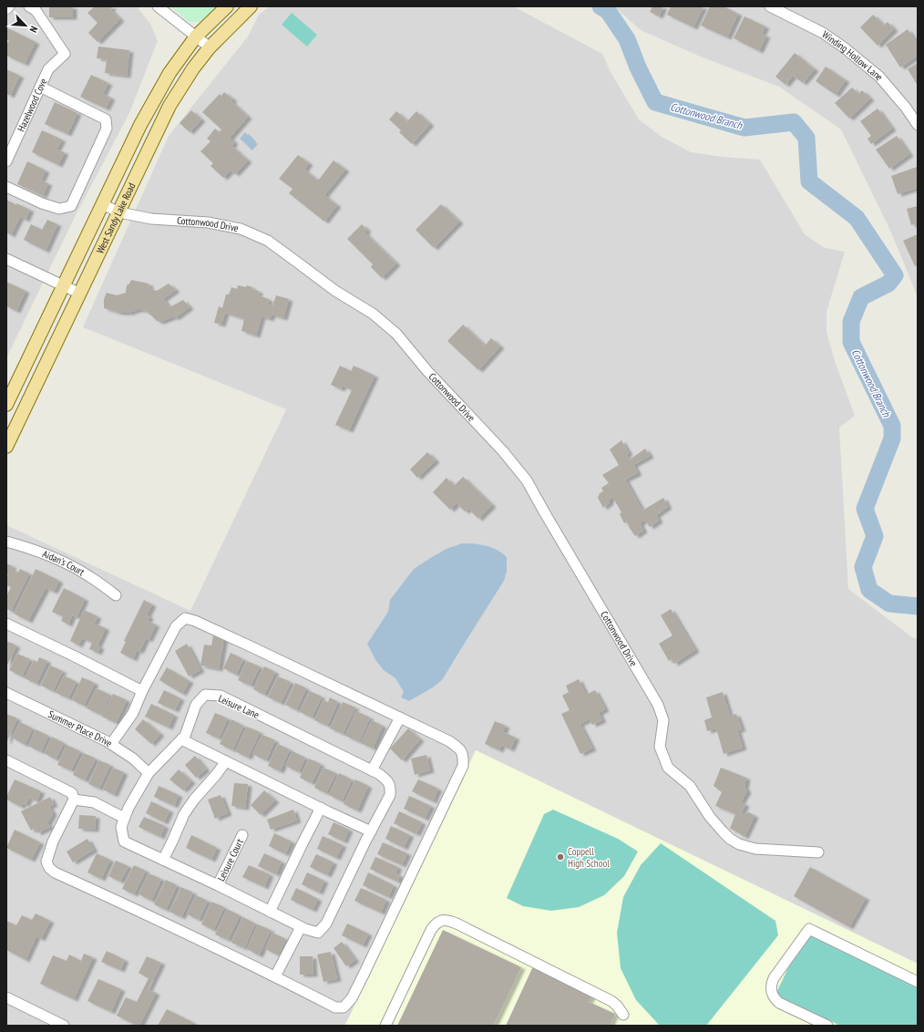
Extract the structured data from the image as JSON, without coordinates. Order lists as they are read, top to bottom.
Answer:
{
  "streets": {
    "main road": ["West Sandy Lake Road"],
    "street": [
      "Winding Hollow Lane",
      "Hazelwood Cove",
      "Cottonwood Drive",
      "Aidan's Court",
      "Leisure Lane",
      "Summer Place Drive",
      "Leisure Court"
    ]
  },
  "crossings": [
    ["West Sandy Lake Road", "Cottonwood Drive"],
    ["Leisure Lane", "Summer Place Drive"],
    ["Leisure Lane", "Leisure Court"]
  ],
  "water": ["Cottonwood Branch"],
  "places": ["Coppell High School"],
  "north": "bottom right"
}
